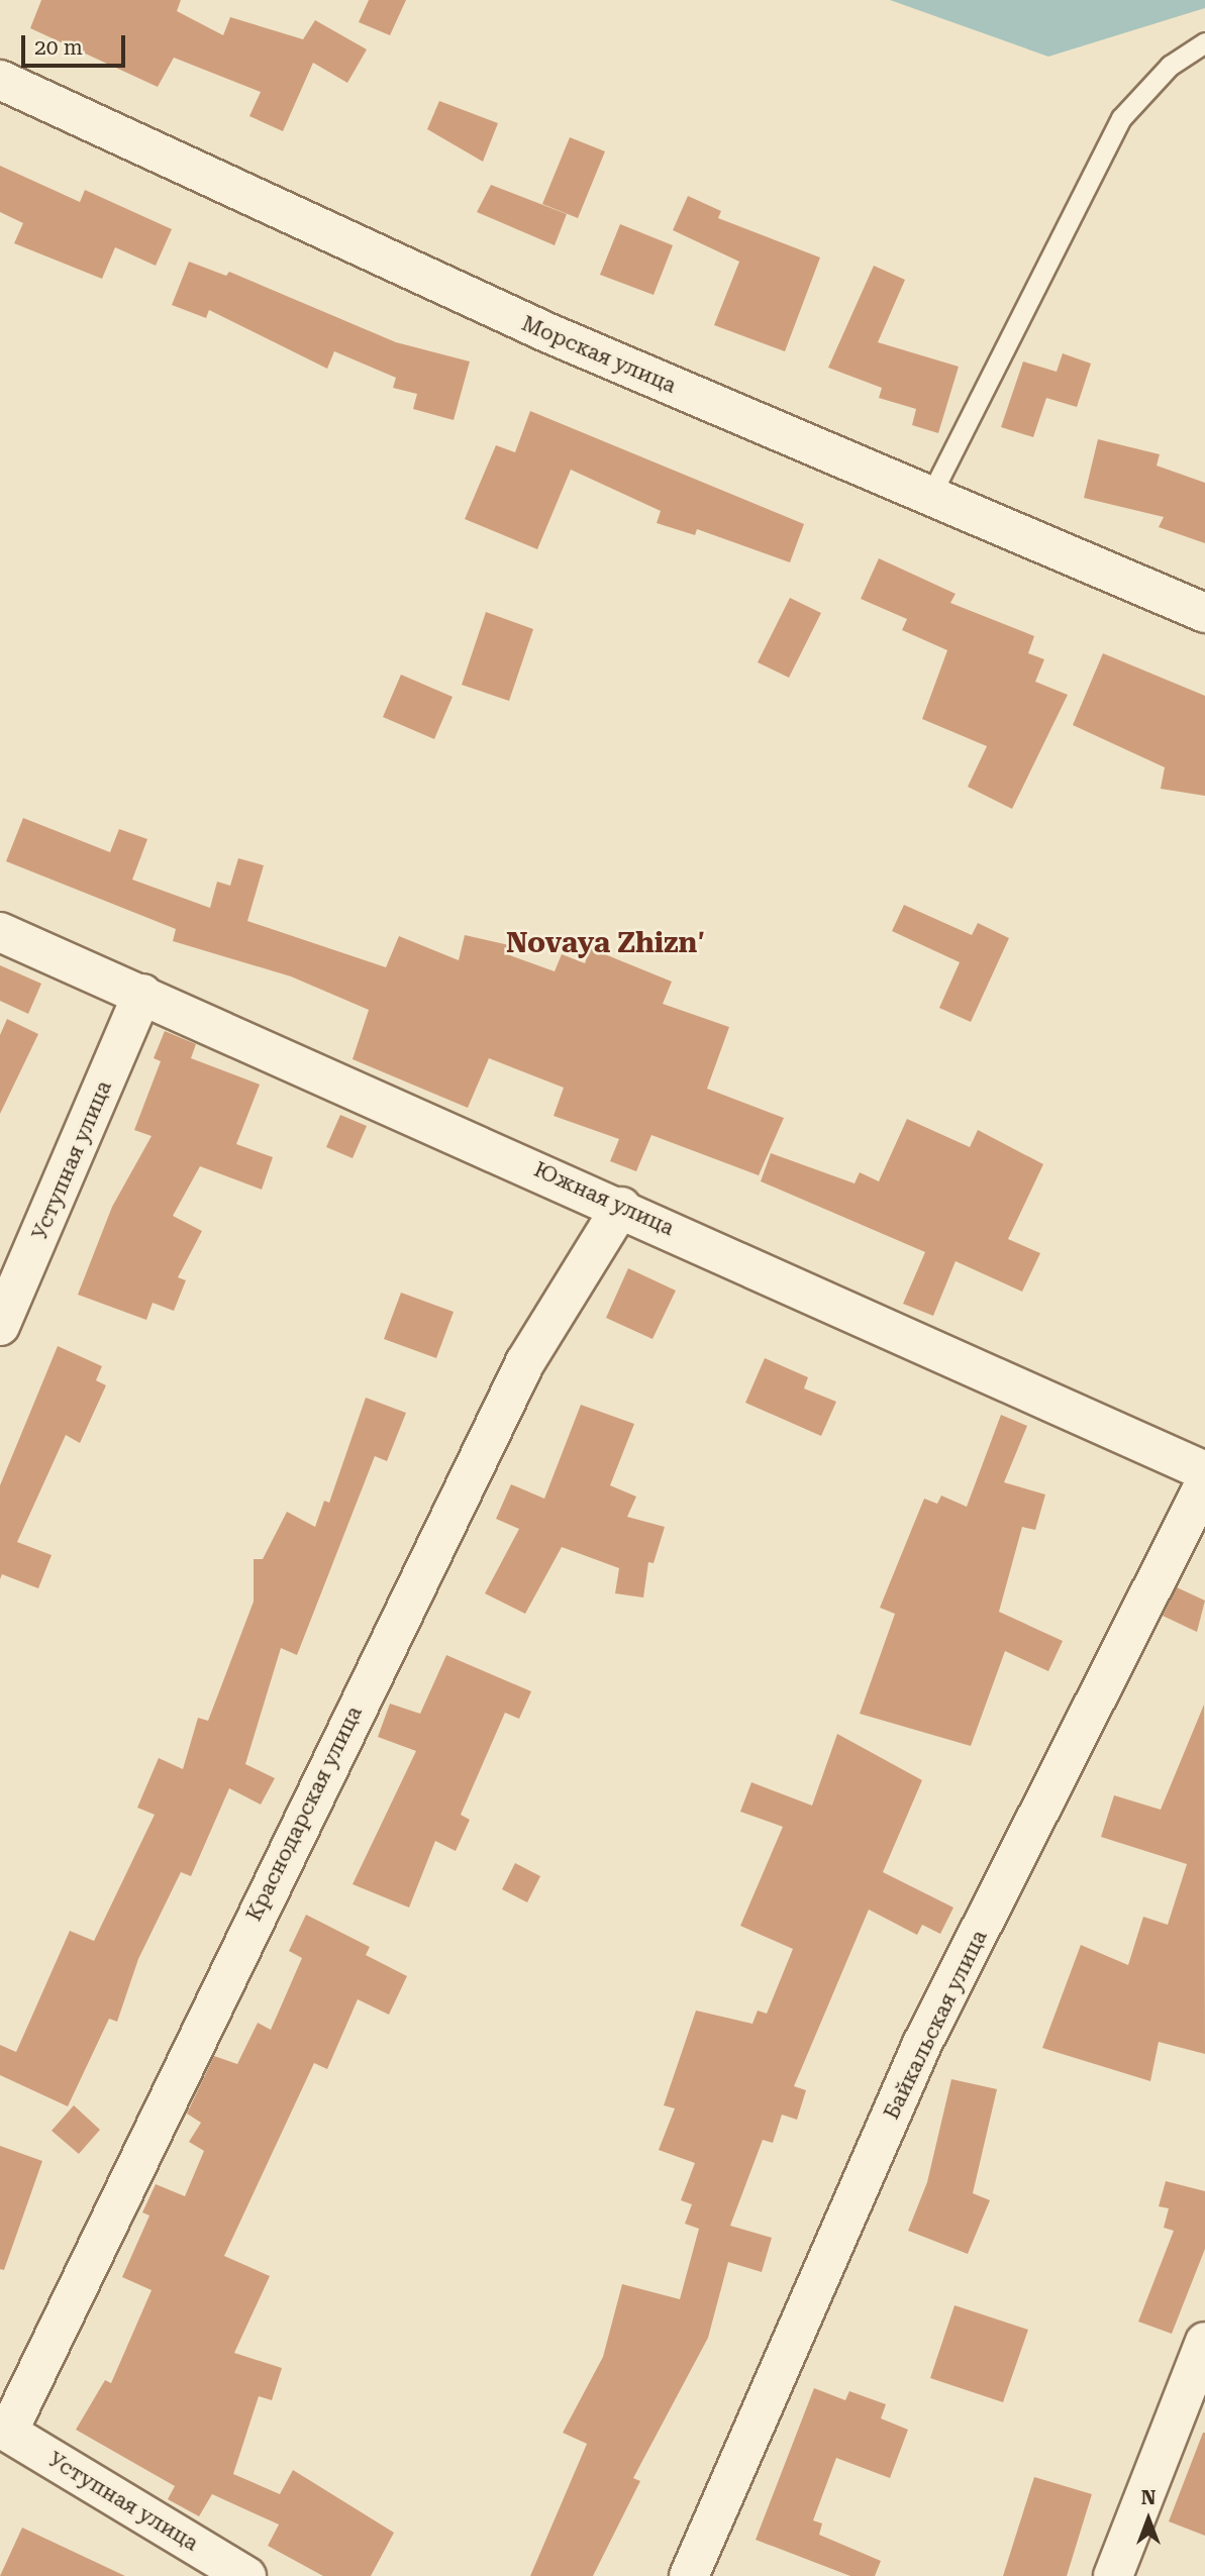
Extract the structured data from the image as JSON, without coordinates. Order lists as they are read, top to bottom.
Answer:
{
  "streets": {
    "street": [
      "Морская улица",
      "Уступная улица",
      "Южная улица",
      "Краснодарская улица",
      "Байкальская улица"
    ]
  },
  "crossings": [
    ["Уступная улица", "Южная улица"],
    ["Уступная улица", "Краснодарская улица"],
    ["Южная улица", "Краснодарская улица"]
  ],
  "districts": ["Novaya Zhiznʹ"],
  "scale_bar": "20 m",
  "north": "top"
}
